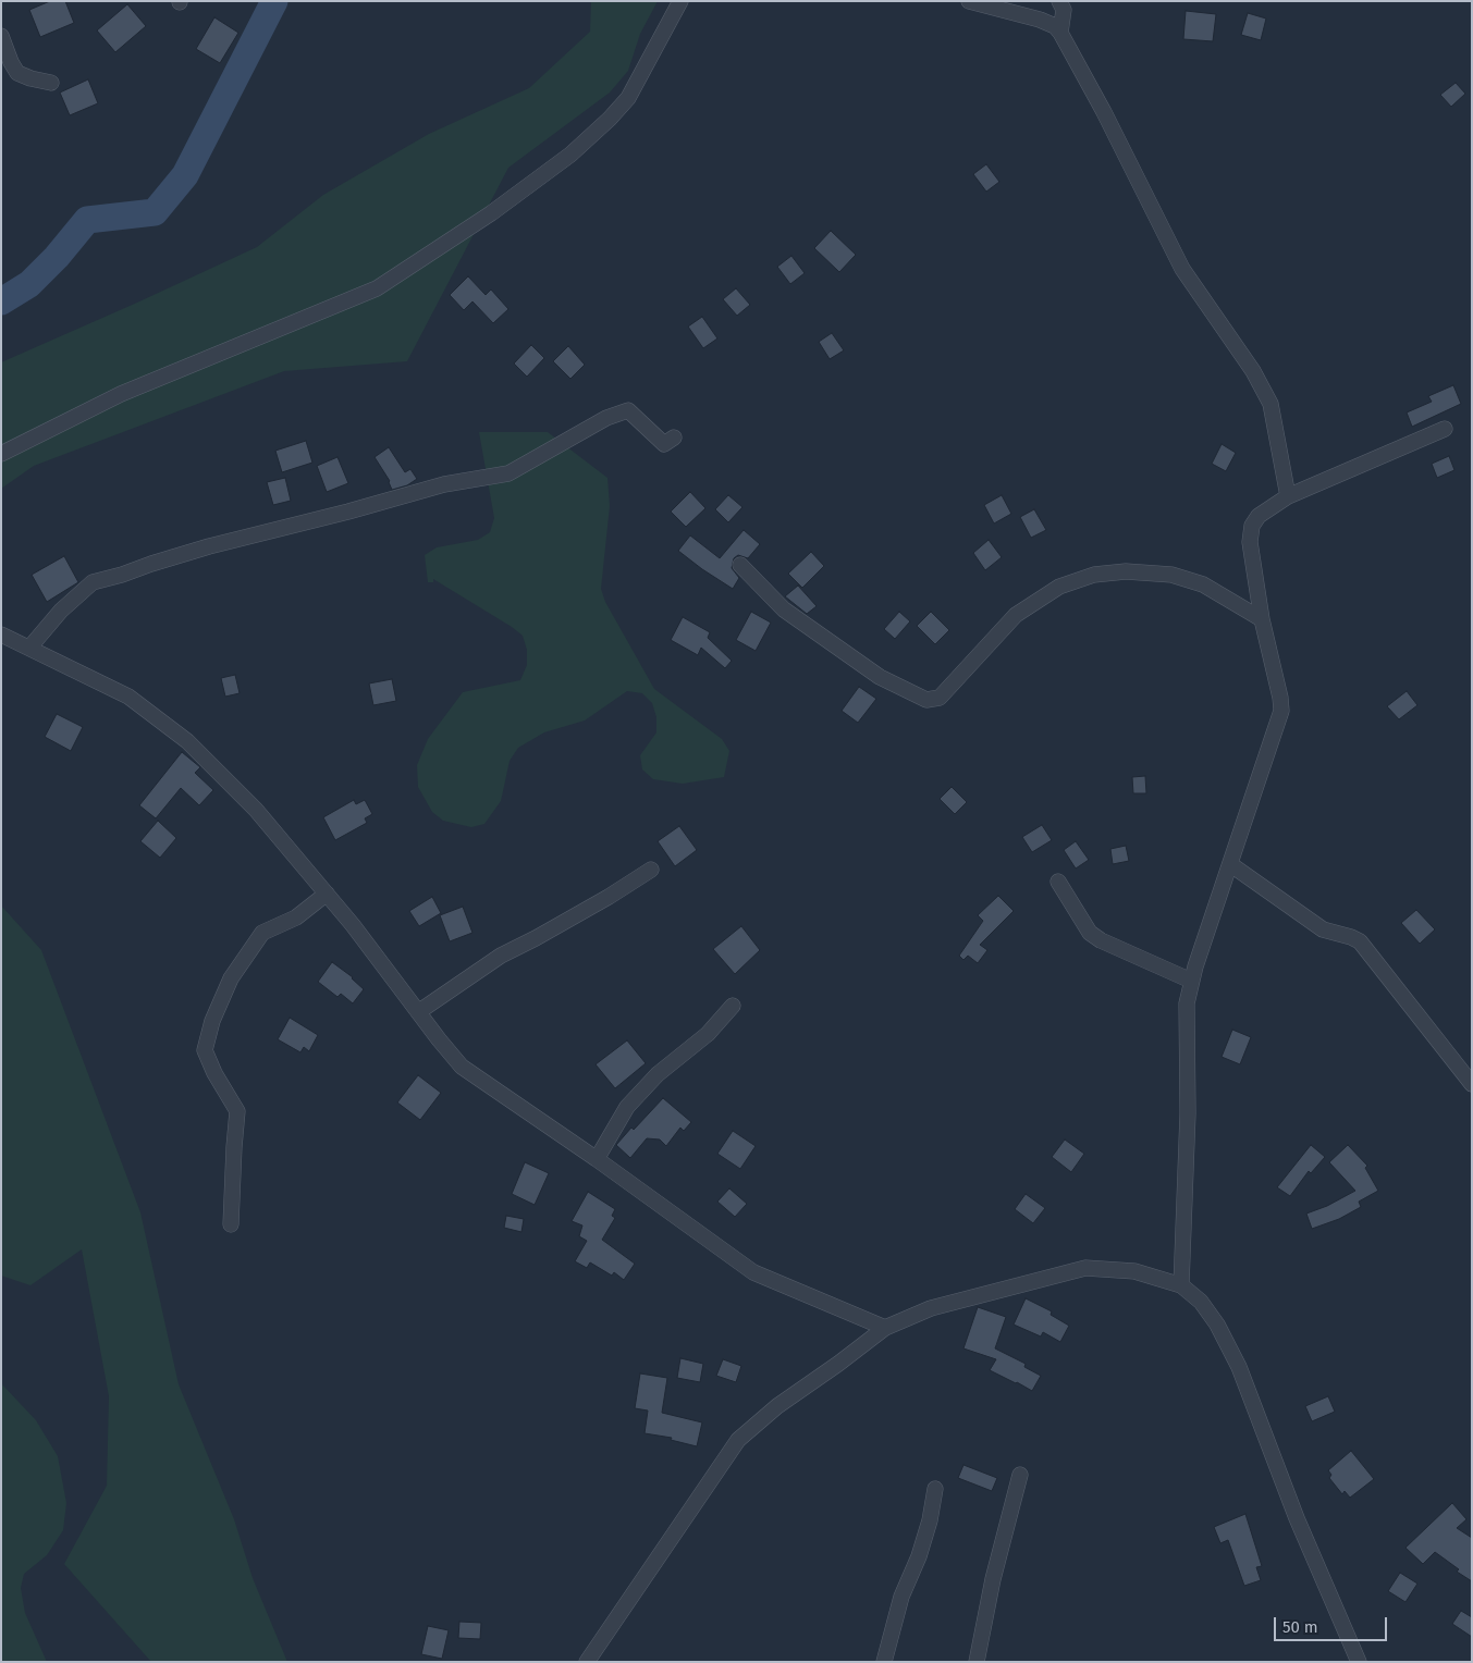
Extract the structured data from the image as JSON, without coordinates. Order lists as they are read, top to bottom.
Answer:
{
  "scale_bar": "50 m"
}
